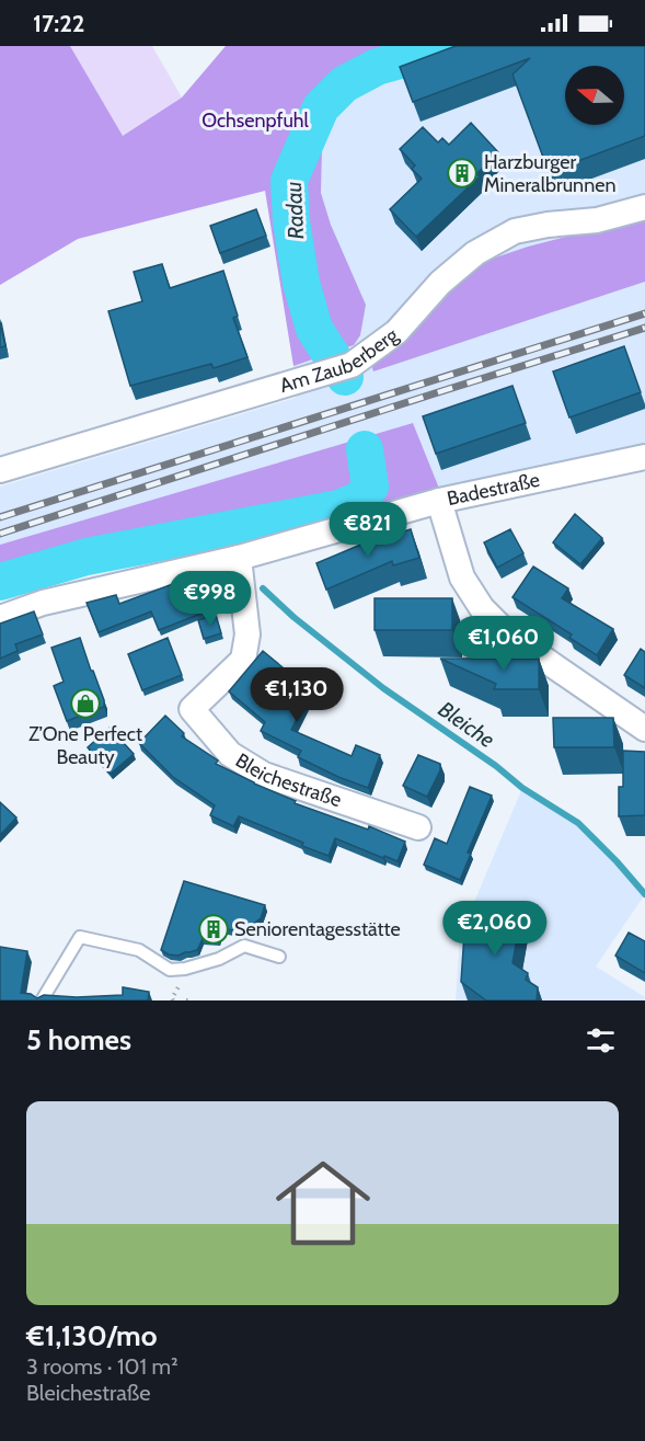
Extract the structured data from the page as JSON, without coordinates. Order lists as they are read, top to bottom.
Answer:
{
  "streets": {
    "street": ["Am Zauberberg", "Badestraße", "Bleichestraße"]
  },
  "crossings": [
    ["Badestraße", "Bleichestraße"]
  ],
  "water": ["Radau", "Bleiche"],
  "parks": ["Ochsenpfuhl"],
  "places": {
    "building": ["Harzburger Mineralbrunnen", "Seniorentagesstätte"],
    "shop": ["Z’One Perfect Beauty"]
  },
  "north": "left",
  "page": {
    "status": "17:22",
    "price": [
      "€821",
      "€998",
      "€1,060",
      "€1,130",
      "€2,060"
    ],
    "heading": "5 homes",
    "list": [
      {
        "name": "€1,130/mo",
        "note": "3 rooms · 101 m² · Bleichestraße"
      }
    ]
  }
}
